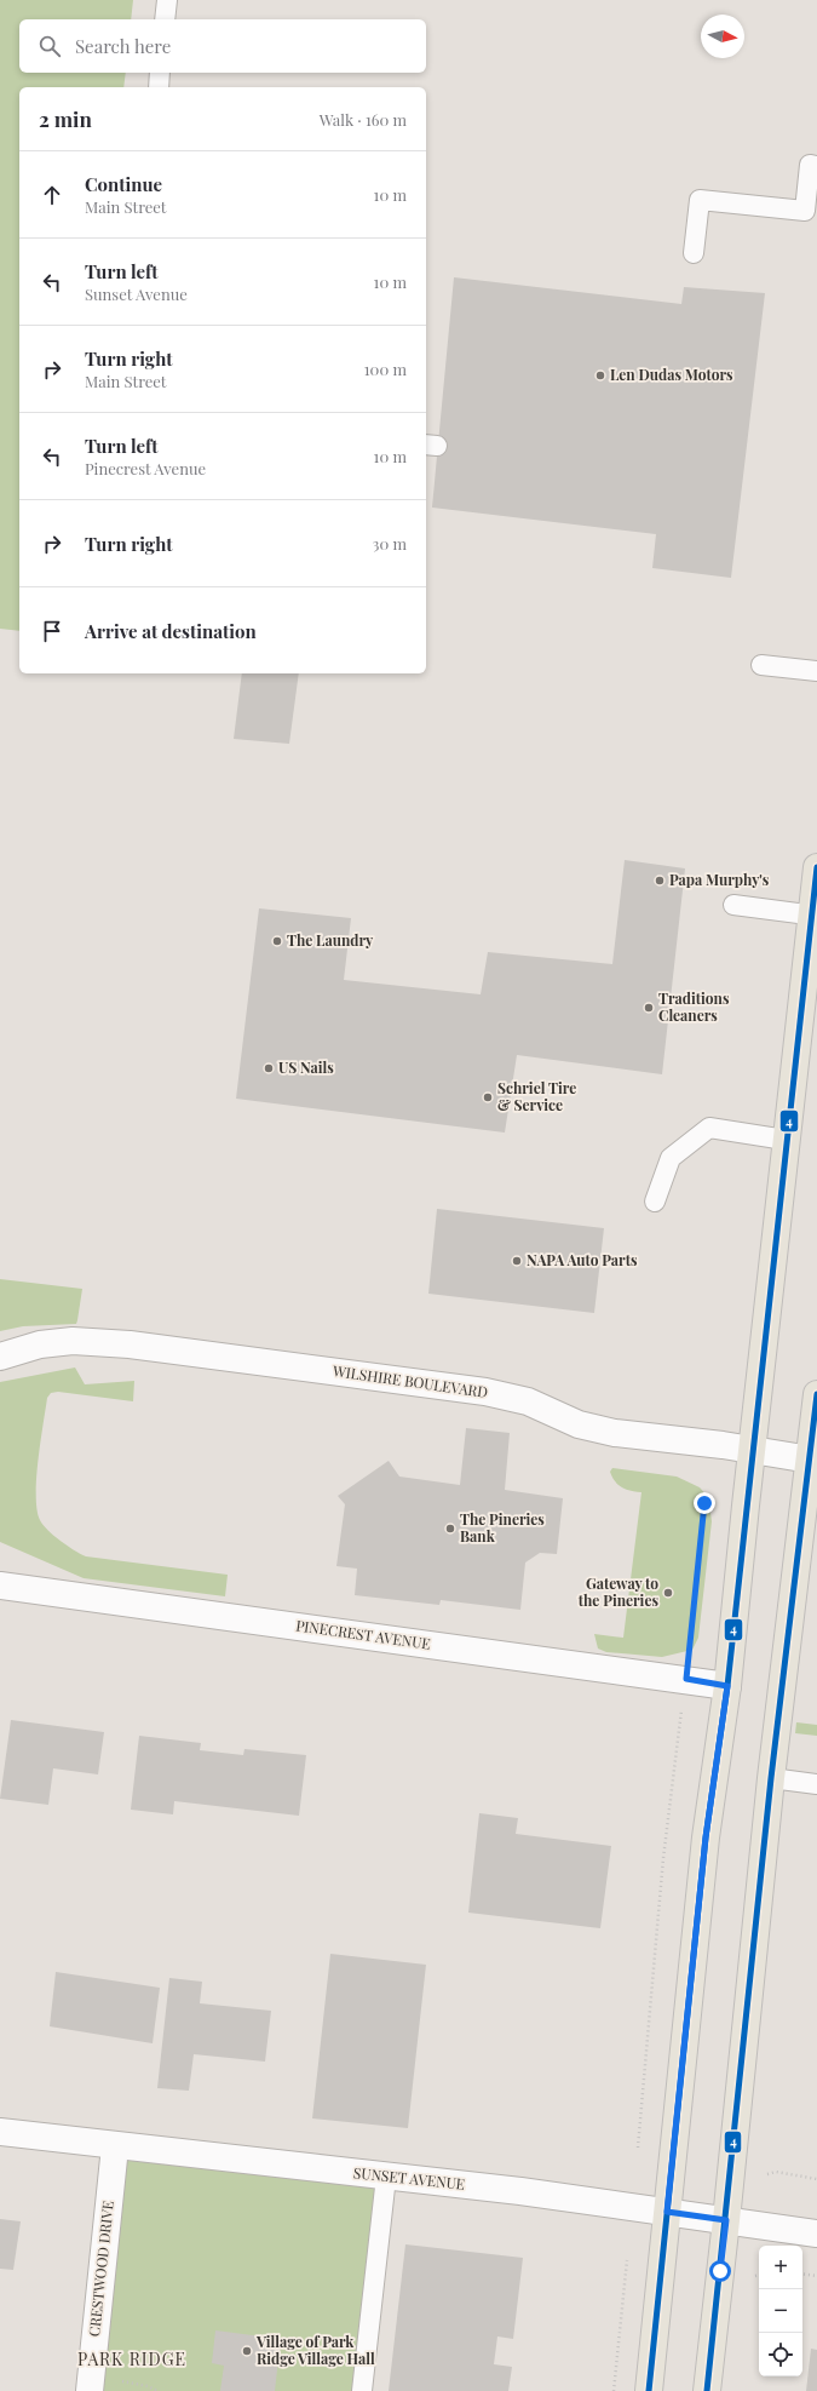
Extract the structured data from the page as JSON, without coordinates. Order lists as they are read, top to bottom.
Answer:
{
  "streets": {
    "street": [
      "WILSHIRE BOULEVARD",
      "PINECREST AVENUE",
      "SUNSET AVENUE",
      "CRESTWOOD DRIVE"
    ]
  },
  "crossings": [
    ["SUNSET AVENUE", "CRESTWOOD DRIVE"]
  ],
  "districts": ["PARK RIDGE"],
  "places": [
    "Len Dudas Motors",
    "Papa Murphy's",
    "The Laundry",
    "Traditions Cleaners",
    "US Nails",
    "Schriel Tire & Service",
    "NAPA Auto Parts",
    "The Pineries Bank",
    "Gateway to the Pineries",
    "Village of Park Ridge Village Hall"
  ],
  "lines": ["transit line 4"],
  "north": "right",
  "page": {
    "search": "Search here",
    "heading": ["2 min", "Walk · 160 m"],
    "list": [
      ["Continue", "Main Street", "10 m"],
      ["Turn left", "Sunset Avenue", "10 m"],
      ["Turn right", "Main Street", "100 m"],
      ["Turn left", "Pinecrest Avenue", "10 m"],
      ["Turn right", "30 m"],
      "Arrive at destination"
    ],
    "map_buttons": ["+", "−"]
  }
}
